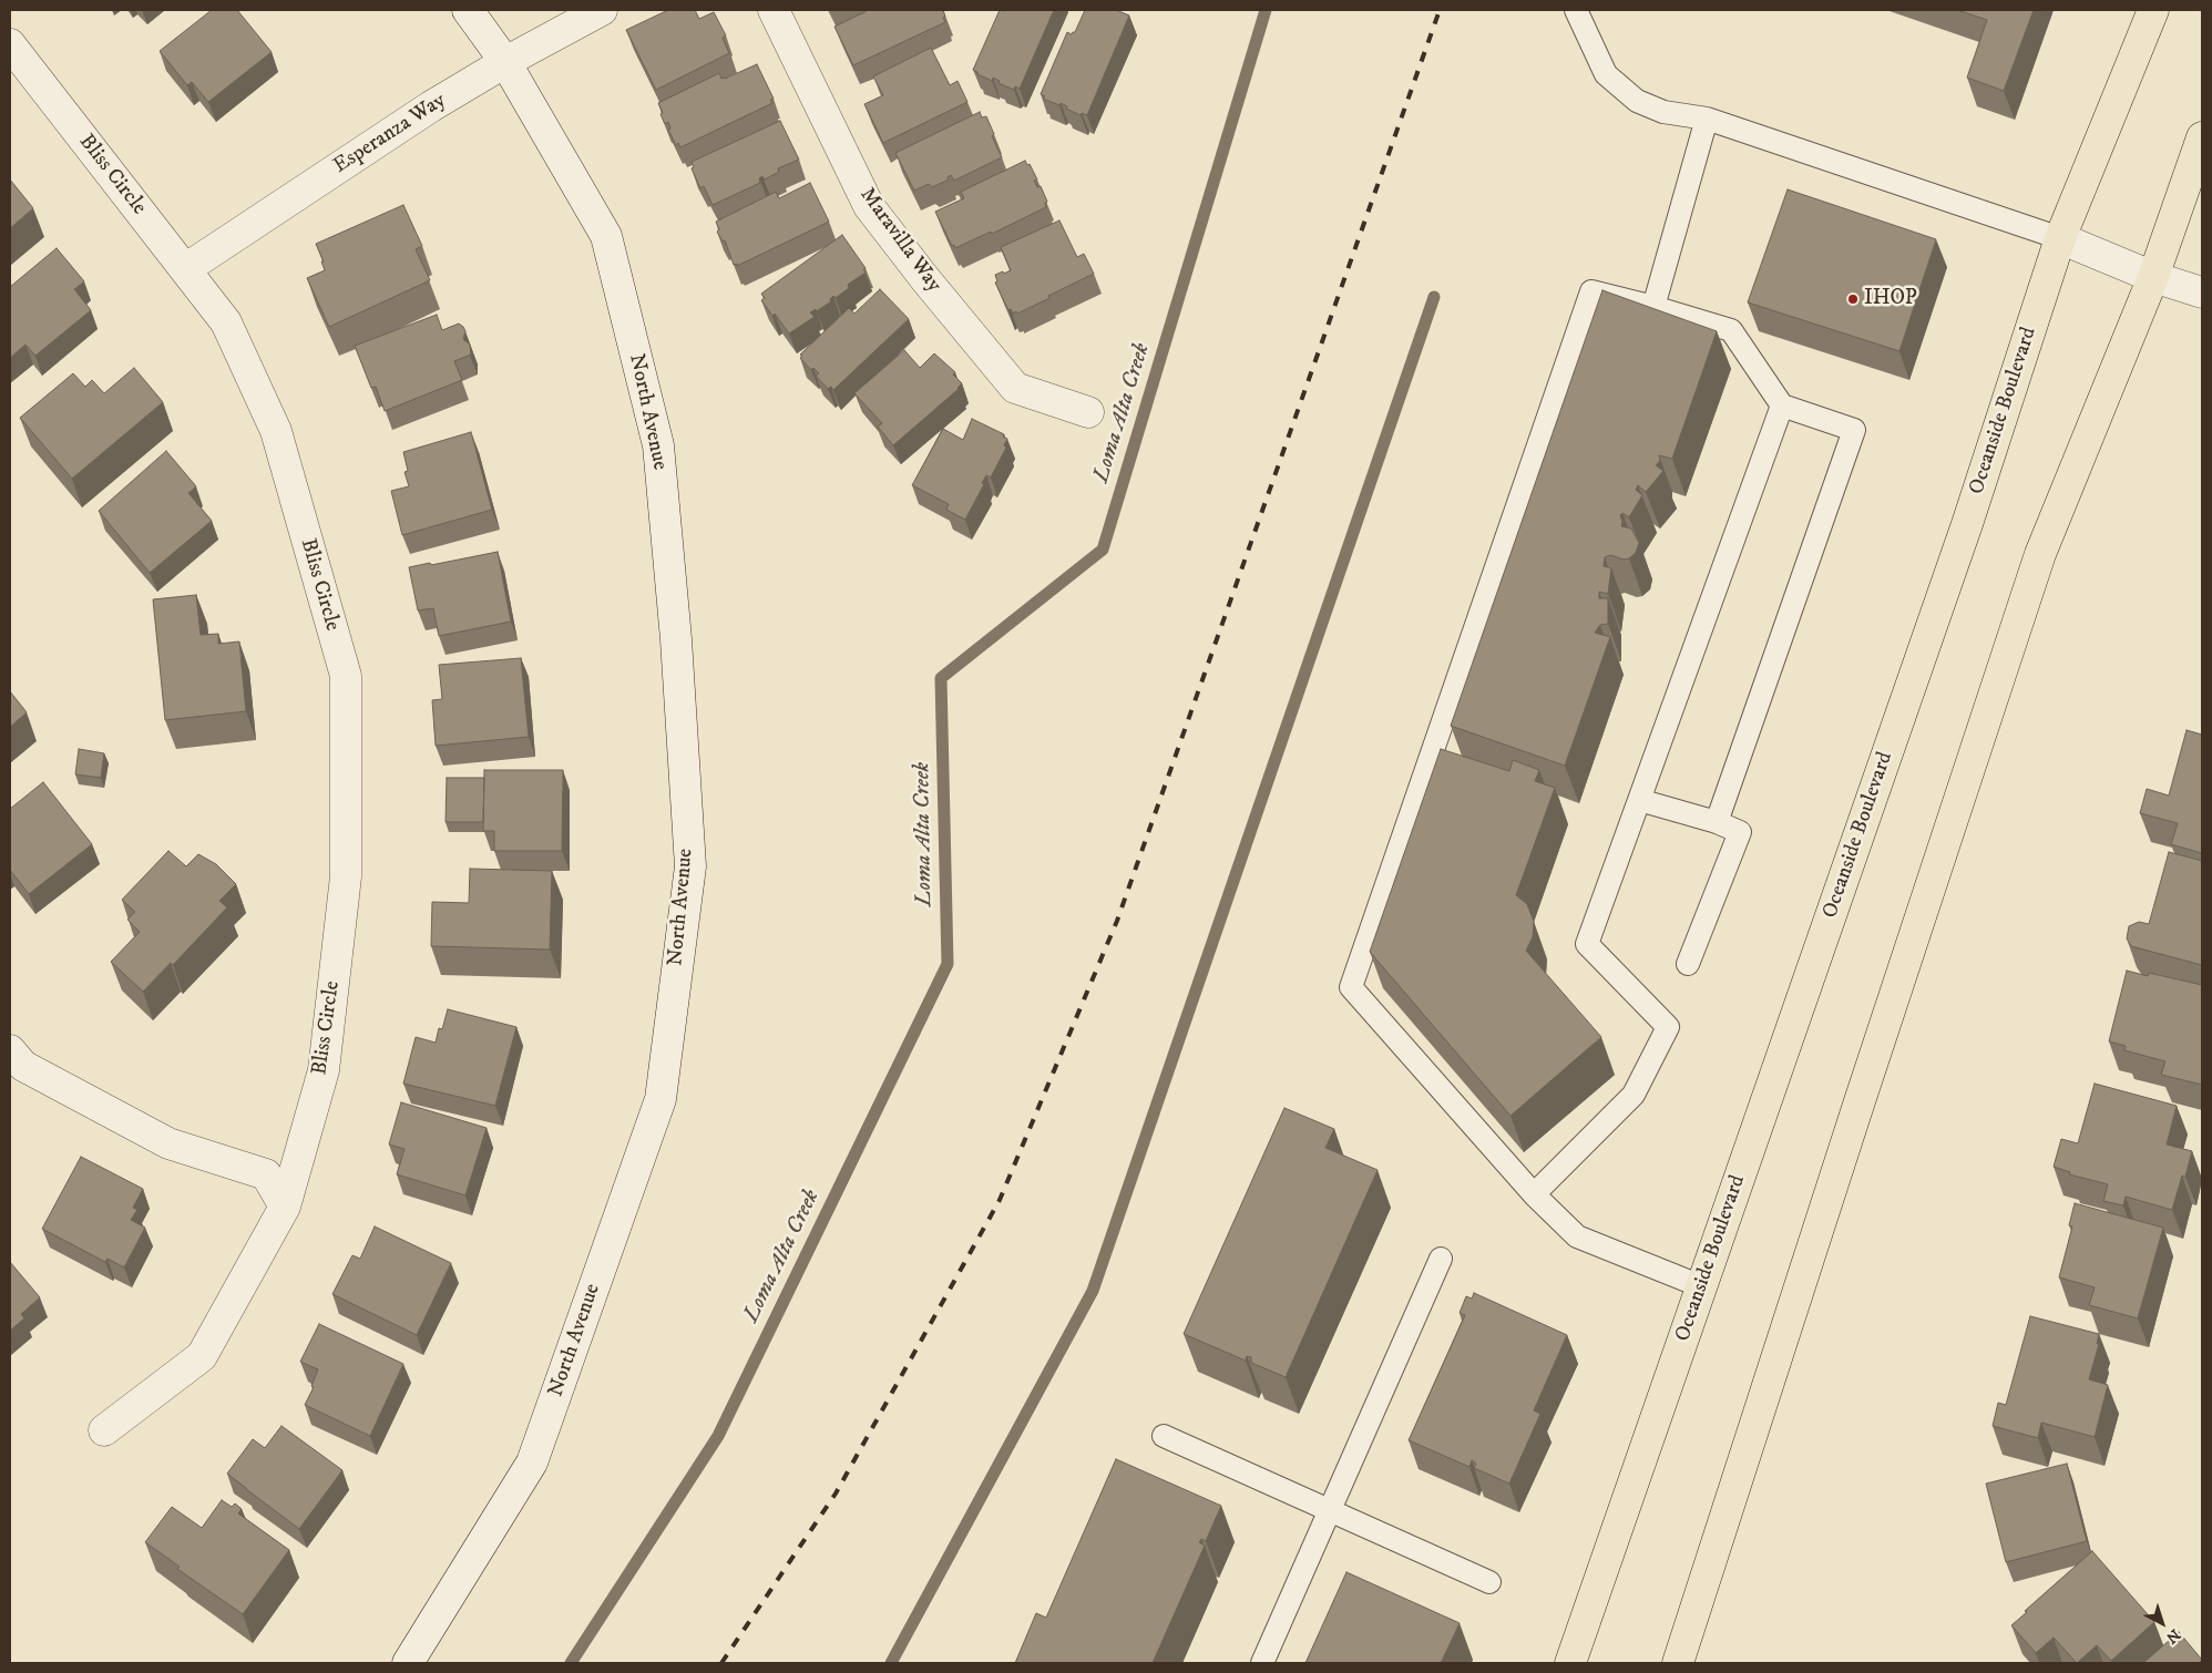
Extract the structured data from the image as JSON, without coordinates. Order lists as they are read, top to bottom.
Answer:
{
  "streets": {
    "main road": ["Oceanside Boulevard"],
    "street": [
      "Esperanza Way",
      "Bliss Circle",
      "Maravilla Way",
      "North Avenue"
    ]
  },
  "crossings": [
    ["Esperanza Way", "Bliss Circle"],
    ["Esperanza Way", "North Avenue"]
  ],
  "water": ["Loma Alta Creek"],
  "places": ["IHOP"],
  "north": "bottom right"
}
